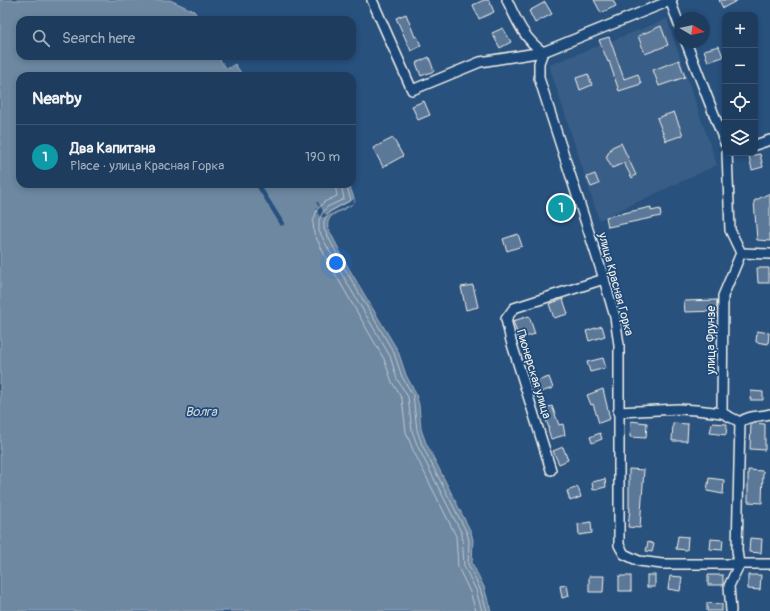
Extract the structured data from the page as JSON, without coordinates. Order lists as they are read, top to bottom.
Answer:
{
  "streets": {
    "street": ["улица Красная Горка", "улица Фрунзе", "Пионерская улица"]
  },
  "crossings": [
    ["улица Красная Горка", "Пионерская улица"]
  ],
  "water": ["Волга"],
  "north": "right",
  "page": {
    "map_buttons": ["+", "−"],
    "search": "Search here",
    "heading": "Nearby",
    "list": [
      {
        "mark": "1",
        "name": "Два Капитана",
        "note": "Place · улица Красная Горка",
        "value": "190 m"
      }
    ],
    "pins": "1"
  }
}
